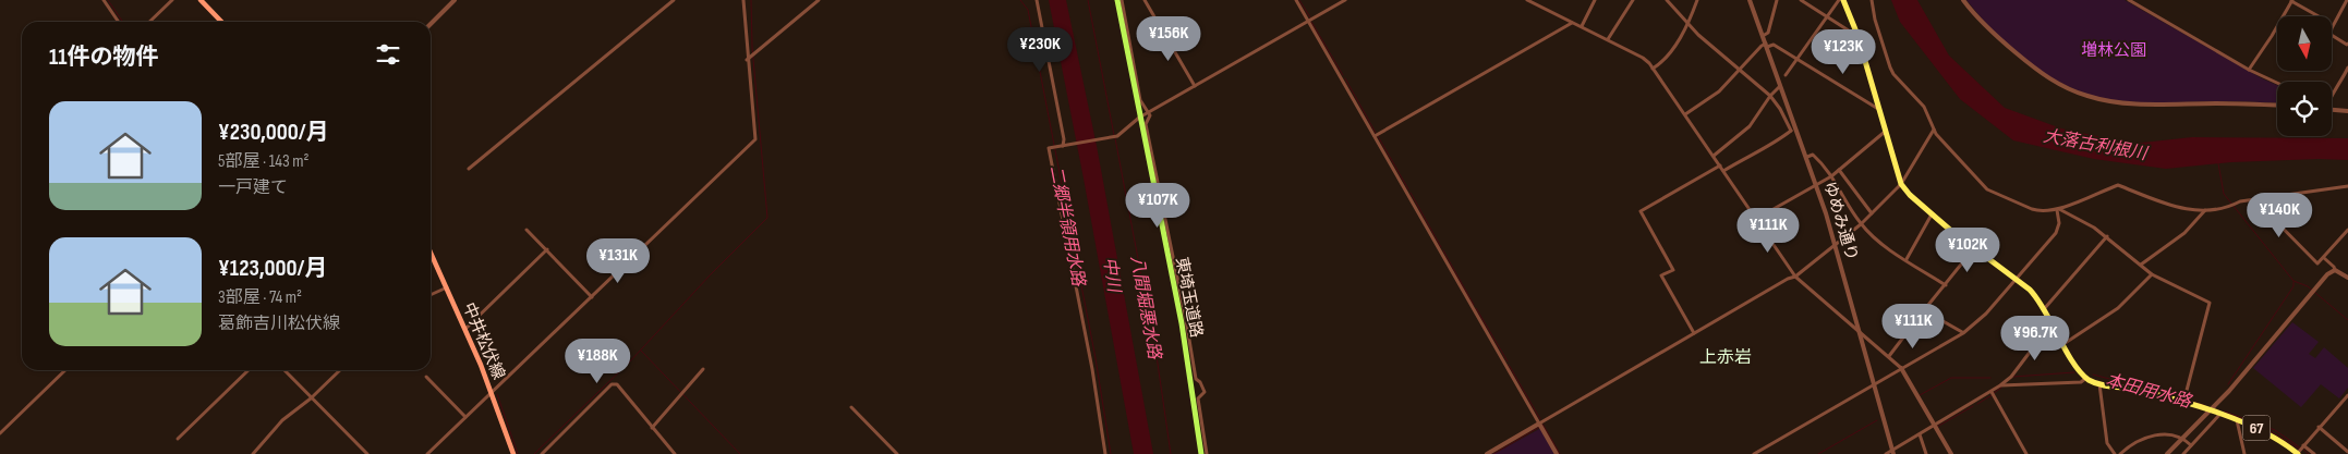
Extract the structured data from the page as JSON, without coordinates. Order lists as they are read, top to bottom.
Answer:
{
  "streets": {
    "highway": ["東埼玉道路"],
    "main road": ["中井松伏線", "67"],
    "street": ["ゆめみ通り"]
  },
  "districts": ["上赤岩"],
  "water": [
    "大落古利根川",
    "二郷半領用水路",
    "中川",
    "八間堀悪水路",
    "本田用水路"
  ],
  "parks": ["増林公園"],
  "north": "bottom",
  "page": {
    "price": [
      "¥156K",
      "¥230K",
      "¥123K",
      "¥107K",
      "¥140K",
      "¥111K",
      "¥102K",
      "¥131K",
      "¥111K",
      "¥96.7K",
      "¥188K"
    ],
    "heading": "11件の物件",
    "list": [
      {
        "name": "¥230,000/月",
        "note": "5部屋 · 143 m² · 一戸建て"
      },
      {
        "name": "¥123,000/月",
        "note": "3部屋 · 74 m² · 葛飾吉川松伏線"
      }
    ]
  }
}
